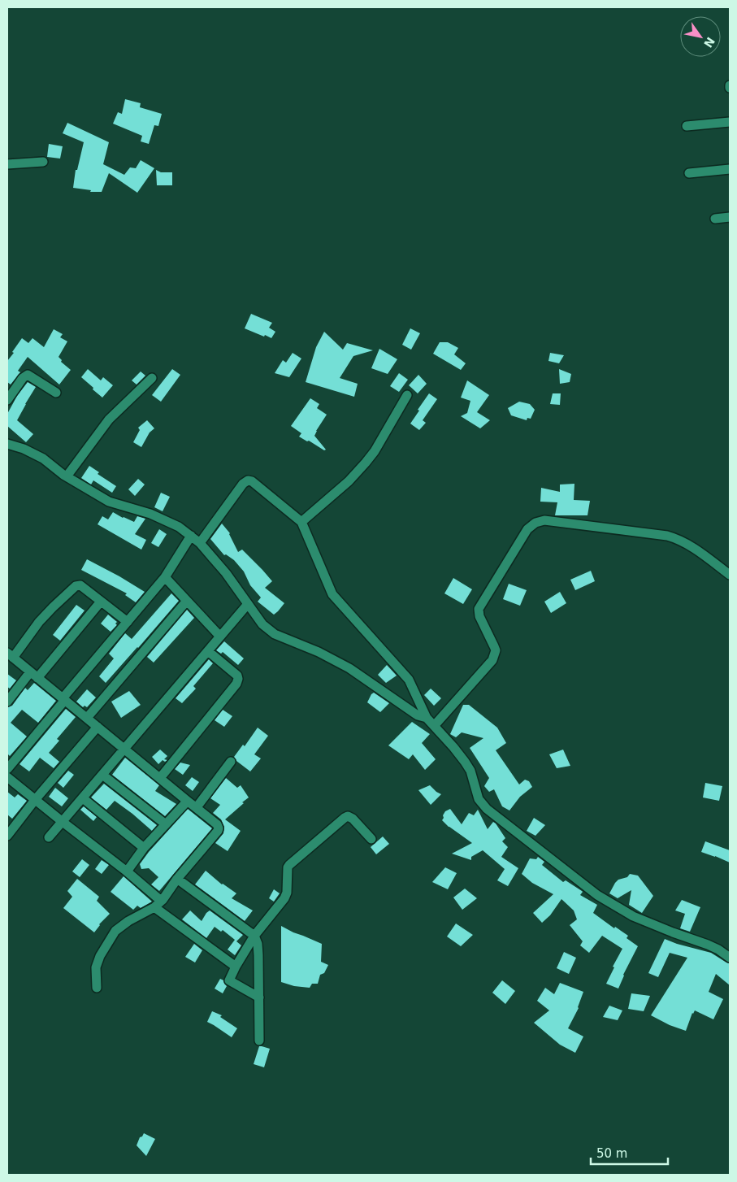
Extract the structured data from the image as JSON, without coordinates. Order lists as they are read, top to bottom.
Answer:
{
  "scale_bar": "50 m",
  "north": "bottom right"
}
